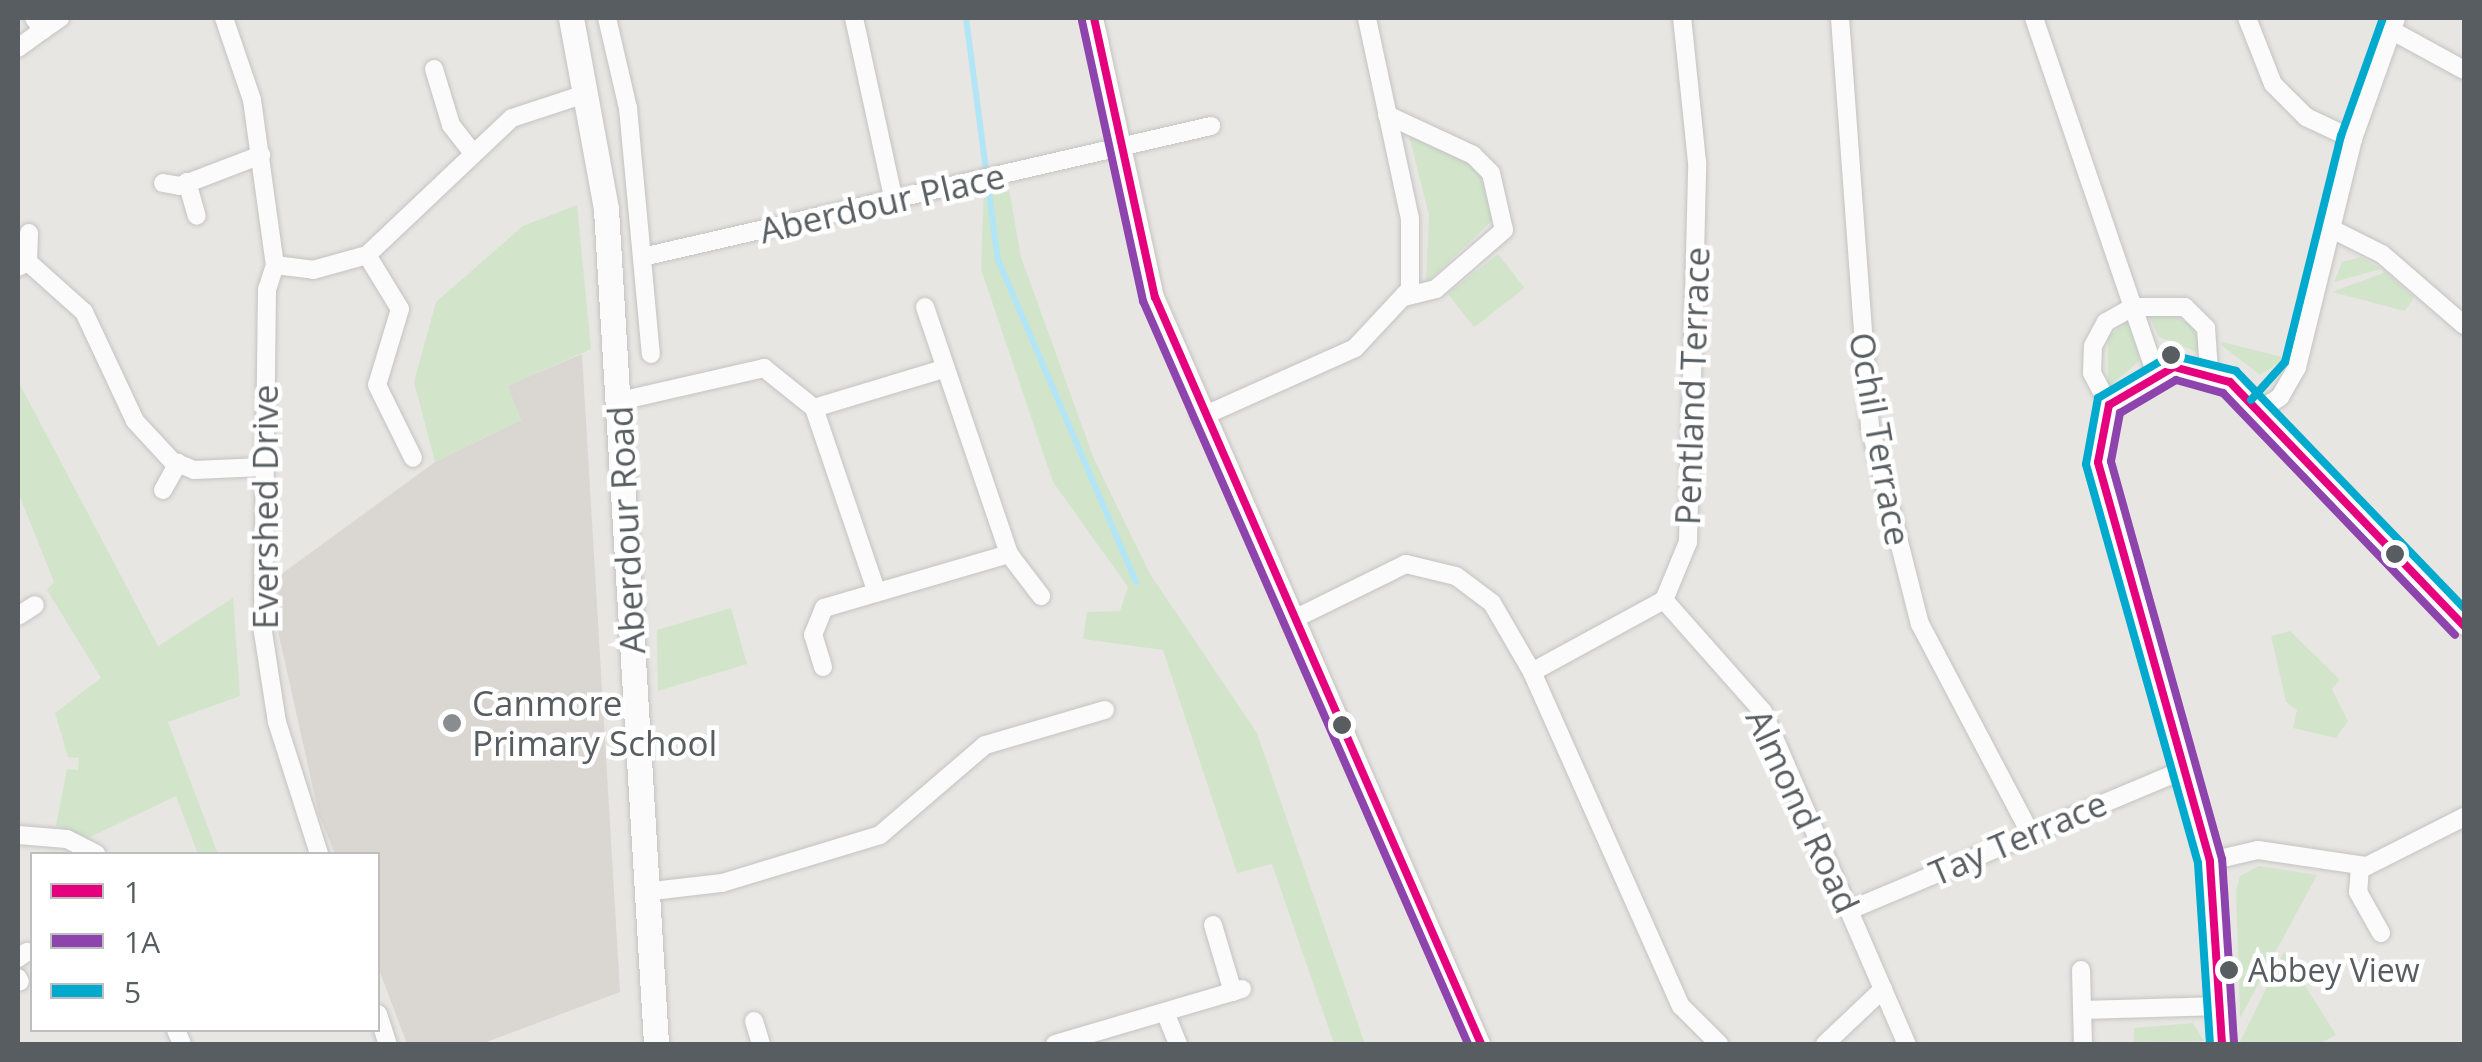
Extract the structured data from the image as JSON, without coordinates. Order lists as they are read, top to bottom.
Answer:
{
  "streets": {
    "main road": ["Aberdour Road"],
    "street": [
      "Aberdour Place",
      "Pentland Terrace",
      "Ochil Terrace",
      "Evershed Drive",
      "Almond Road",
      "Tay Terrace"
    ]
  },
  "crossings": [
    ["Aberdour Place", "Aberdour Road"],
    ["Pentland Terrace", "Almond Road"],
    ["Ochil Terrace", "Tay Terrace"],
    ["Almond Road", "Tay Terrace"]
  ],
  "places": ["Canmore Primary School", "Abbey View"],
  "lines": ["transit line 1", "transit line 5", "transit line 1A"],
  "legend": ["1", "1A", "5"]
}
